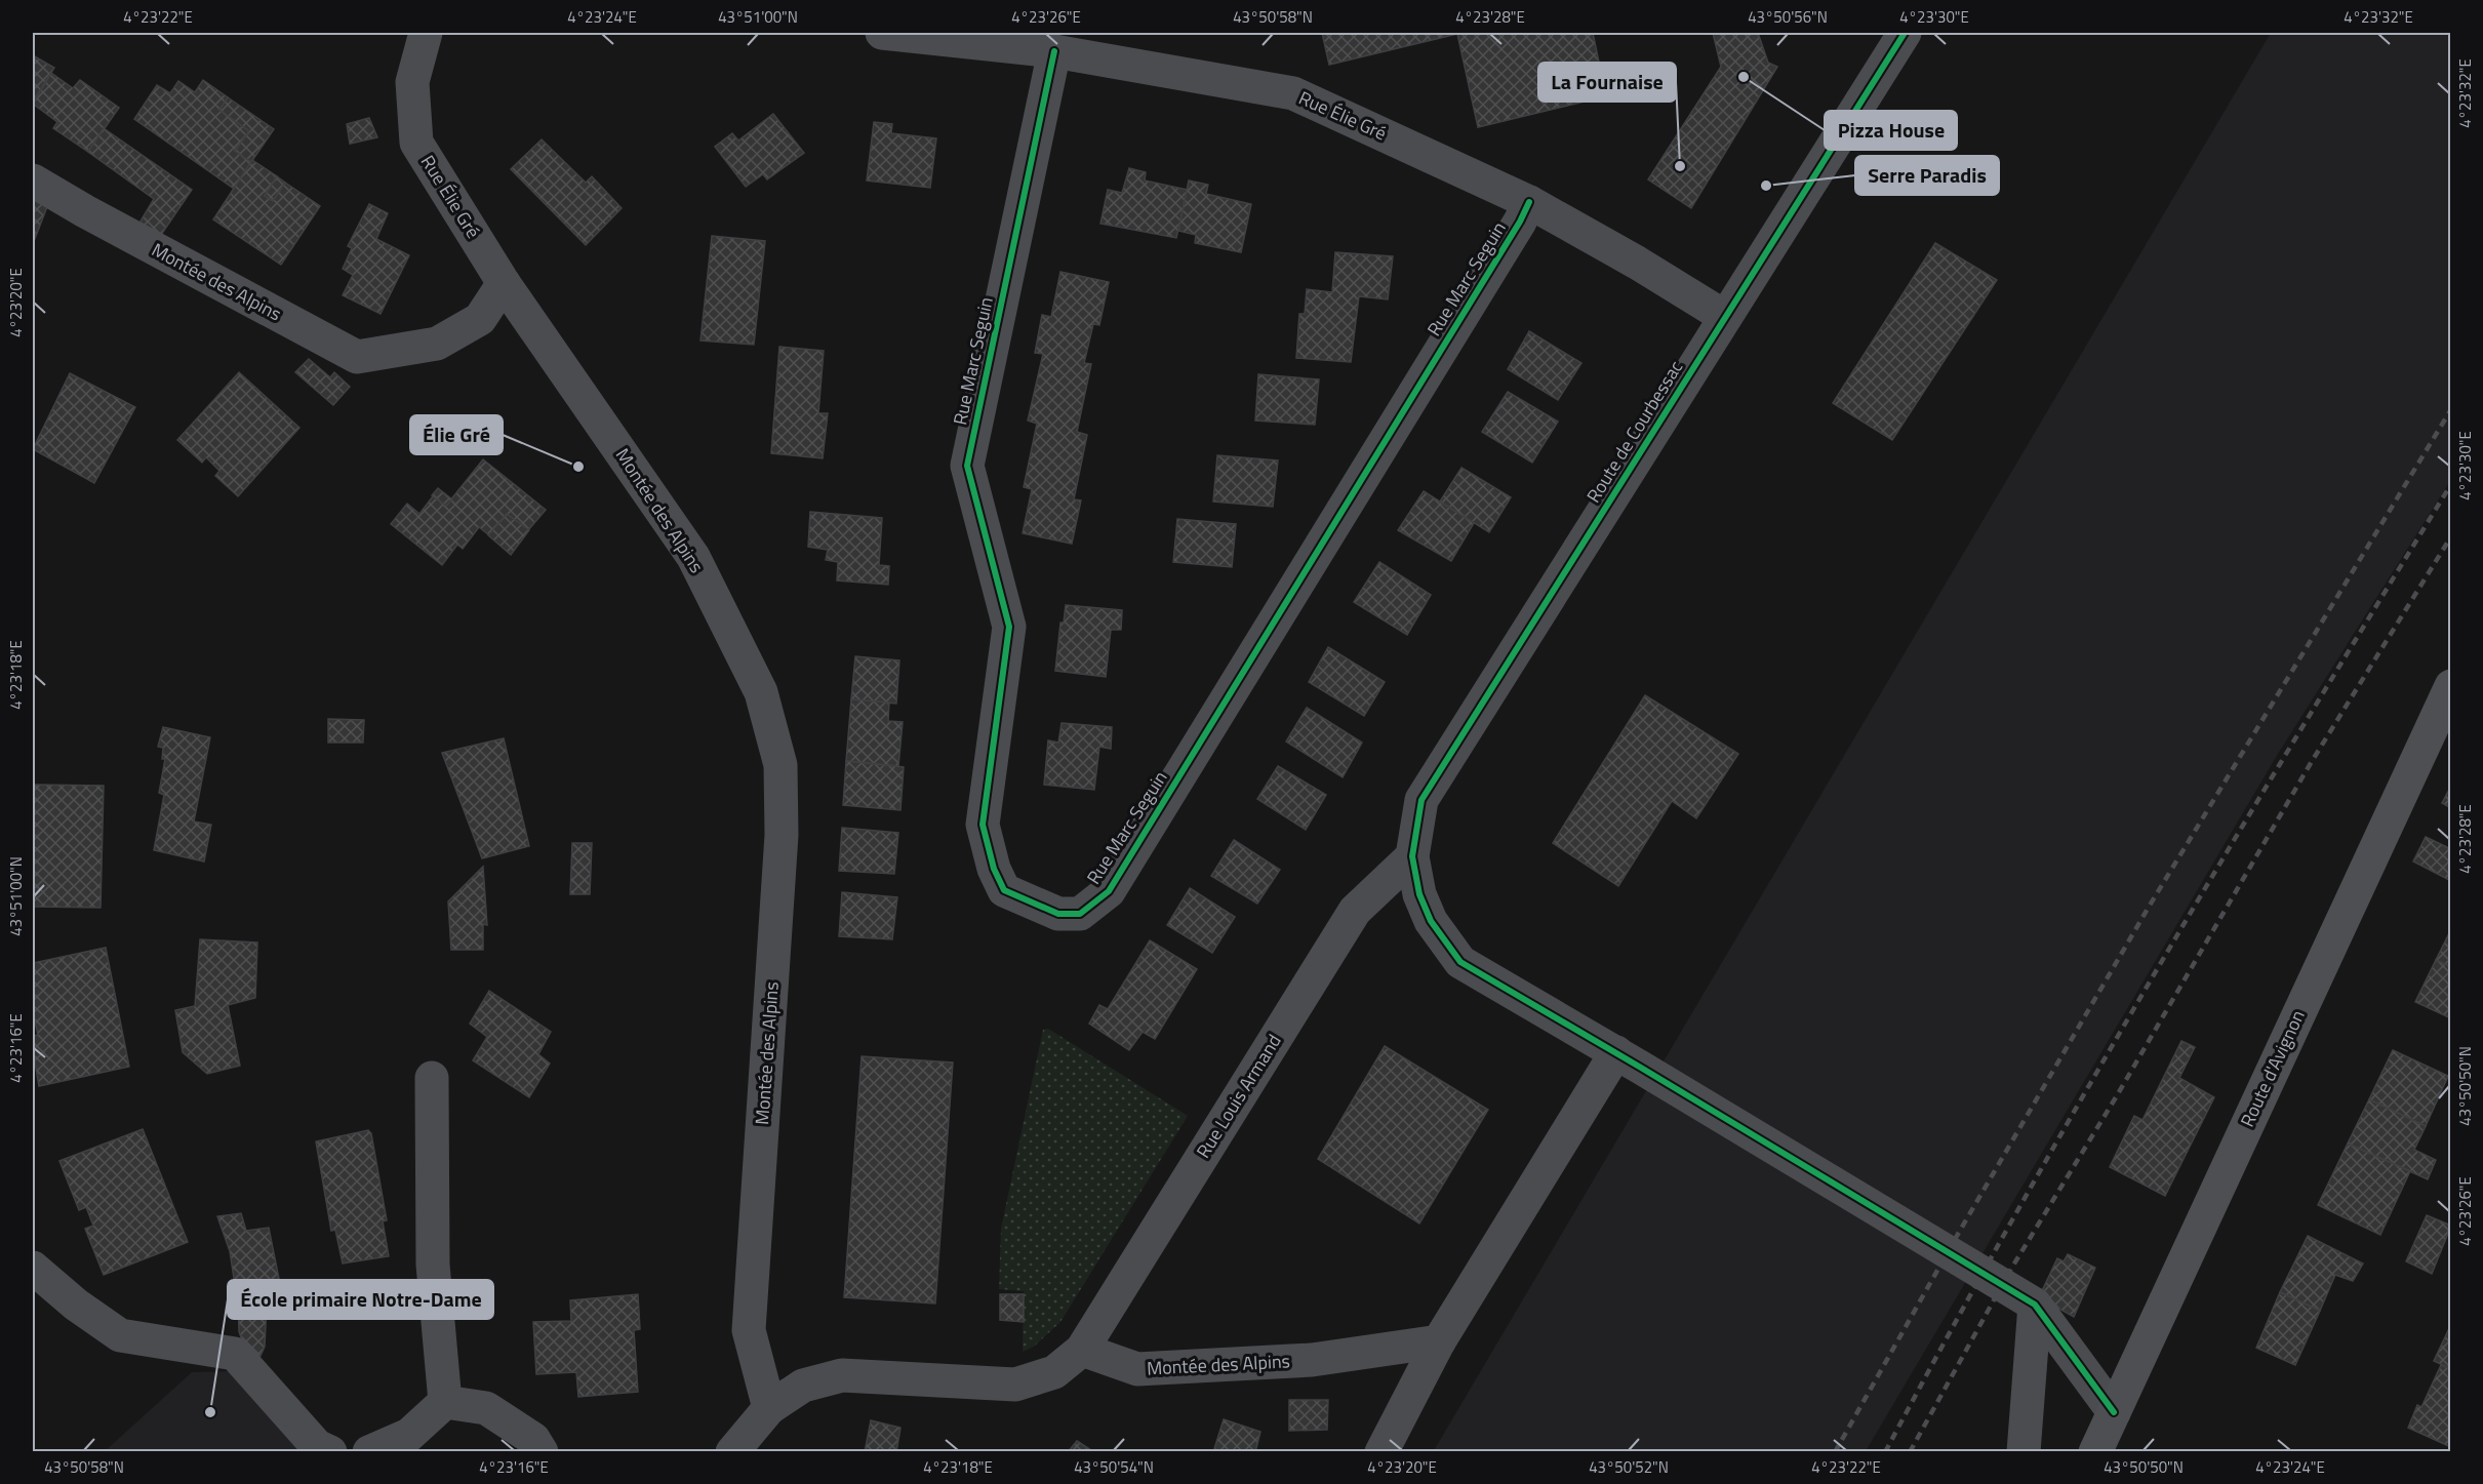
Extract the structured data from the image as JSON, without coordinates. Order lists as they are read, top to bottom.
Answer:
{
  "streets": {
    "main road": ["Route d'Avignon"],
    "street": [
      "Rue Élie Gré",
      "Rue Marc Seguin",
      "Montée des Alpins",
      "Route de Courbessac",
      "Rue Louis Armand"
    ]
  },
  "crossings": [
    ["Rue Élie Gré", "Rue Marc Seguin"],
    ["Rue Élie Gré", "Montée des Alpins"],
    ["Rue Élie Gré", "Route de Courbessac"],
    ["Montée des Alpins", "Rue Louis Armand"],
    ["Route de Courbessac", "Rue Louis Armand"]
  ],
  "places": [
    "Pizza House",
    "La Fournaise",
    "Serre Paradis",
    "Élie Gré",
    "École primaire Notre-Dame"
  ],
  "coordinates": [
    "4°23'22\"E",
    "4°23'24\"E",
    "43°51'00\"N",
    "4°23'26\"E",
    "43°50'58\"N",
    "4°23'28\"E",
    "43°50'56\"N",
    "4°23'30\"E",
    "4°23'32\"E",
    "4°23'20\"E",
    "4°23'18\"E",
    "4°23'16\"E",
    "43°50'50\"N",
    "43°50'54\"N",
    "43°50'52\"N"
  ]
}
